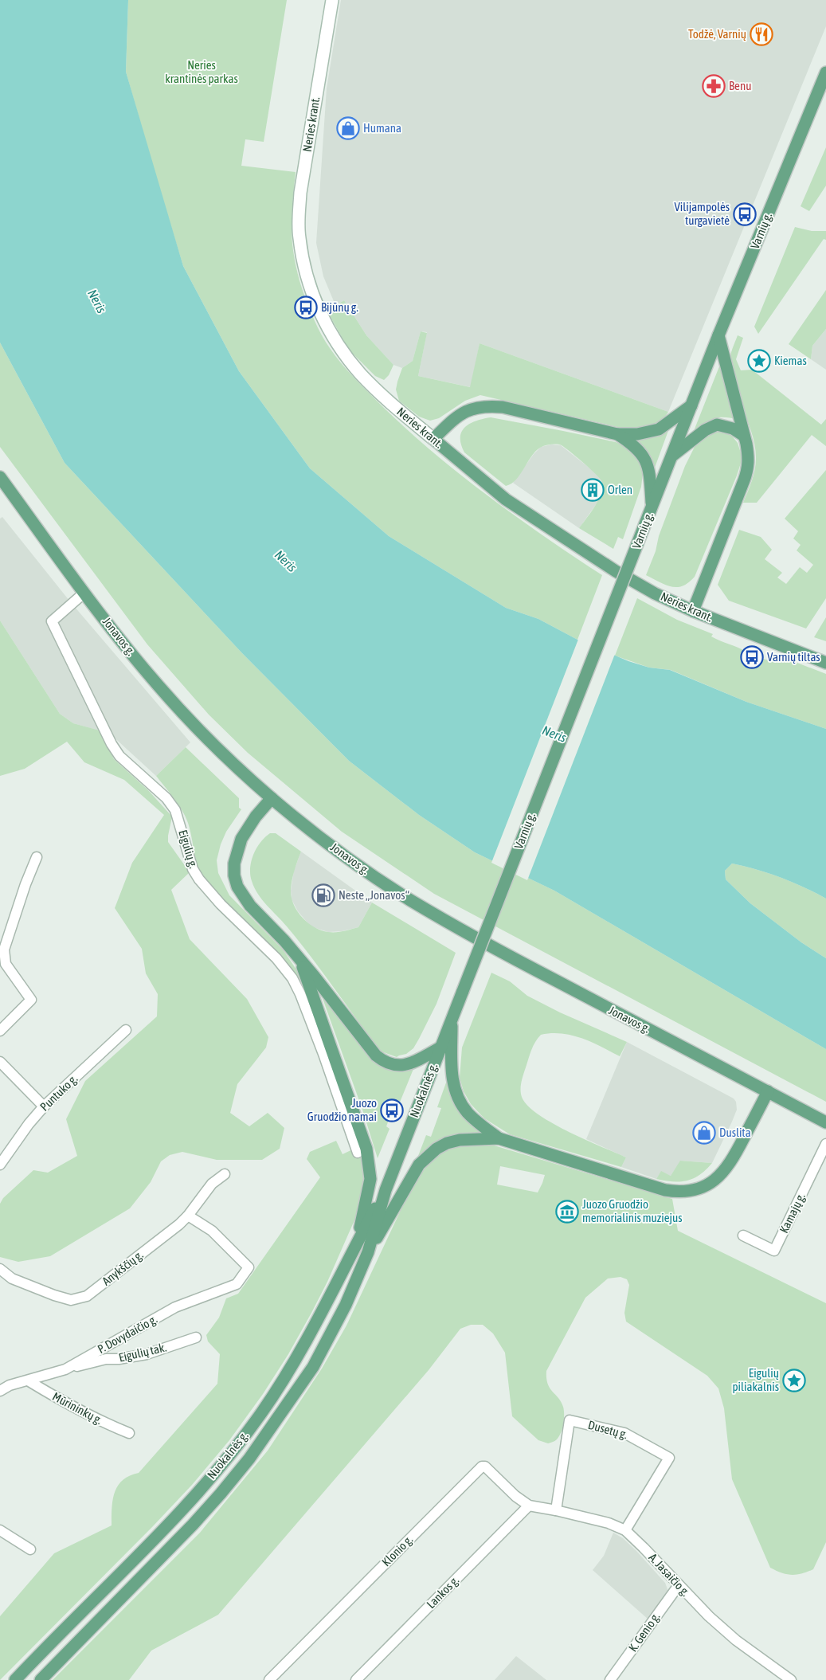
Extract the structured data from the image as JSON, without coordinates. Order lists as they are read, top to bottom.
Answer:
{
  "streets": {
    "main road": [
      "Neries krant.",
      "Varnių g.",
      "Jonavos g.",
      "Nuokalnės g."
    ],
    "street": [
      "Eigulių g.",
      "Puntuko g.",
      "Kamajų g.",
      "Anykščių g.",
      "P. Dovydaičio g.",
      "Eigulių tak.",
      "Mūrininkų g.",
      "Dusetų g.",
      "Klonio g.",
      "A. Jasaičio g.",
      "Lankos g.",
      "K. Genio g."
    ]
  },
  "crossings": [
    ["Varnių g.", "Nuokalnės g."],
    ["Jonavos g.", "Eigulių g."],
    ["Anykščių g.", "P. Dovydaičio g."],
    ["P. Dovydaičio g.", "Eigulių tak."],
    ["P. Dovydaičio g.", "Mūrininkų g."],
    ["Dusetų g.", "A. Jasaičio g."],
    ["Klonio g.", "A. Jasaičio g."],
    ["Klonio g.", "Lankos g."],
    ["A. Jasaičio g.", "Lankos g."],
    ["A. Jasaičio g.", "K. Genio g."]
  ],
  "water": ["Neris"],
  "parks": ["Neries krantinės parkas"],
  "places": {
    "restaurant": ["Todžė, Varnių"],
    "pharmacy": ["Benu"],
    "shop": ["Humana", "Duslita"],
    "bus stop": [
      "Vilijampolės turgavietė",
      "Bijūnų g.",
      "Varnių tiltas",
      "Juozo Gruodžio namai"
    ],
    "place": ["Kiemas", "Eigulių piliakalnis"],
    "building": ["Orlen"],
    "fuel station": ["Neste „Jonavos“"],
    "museum": ["Juozo Gruodžio memorialinis muziejus"]
  }
}
